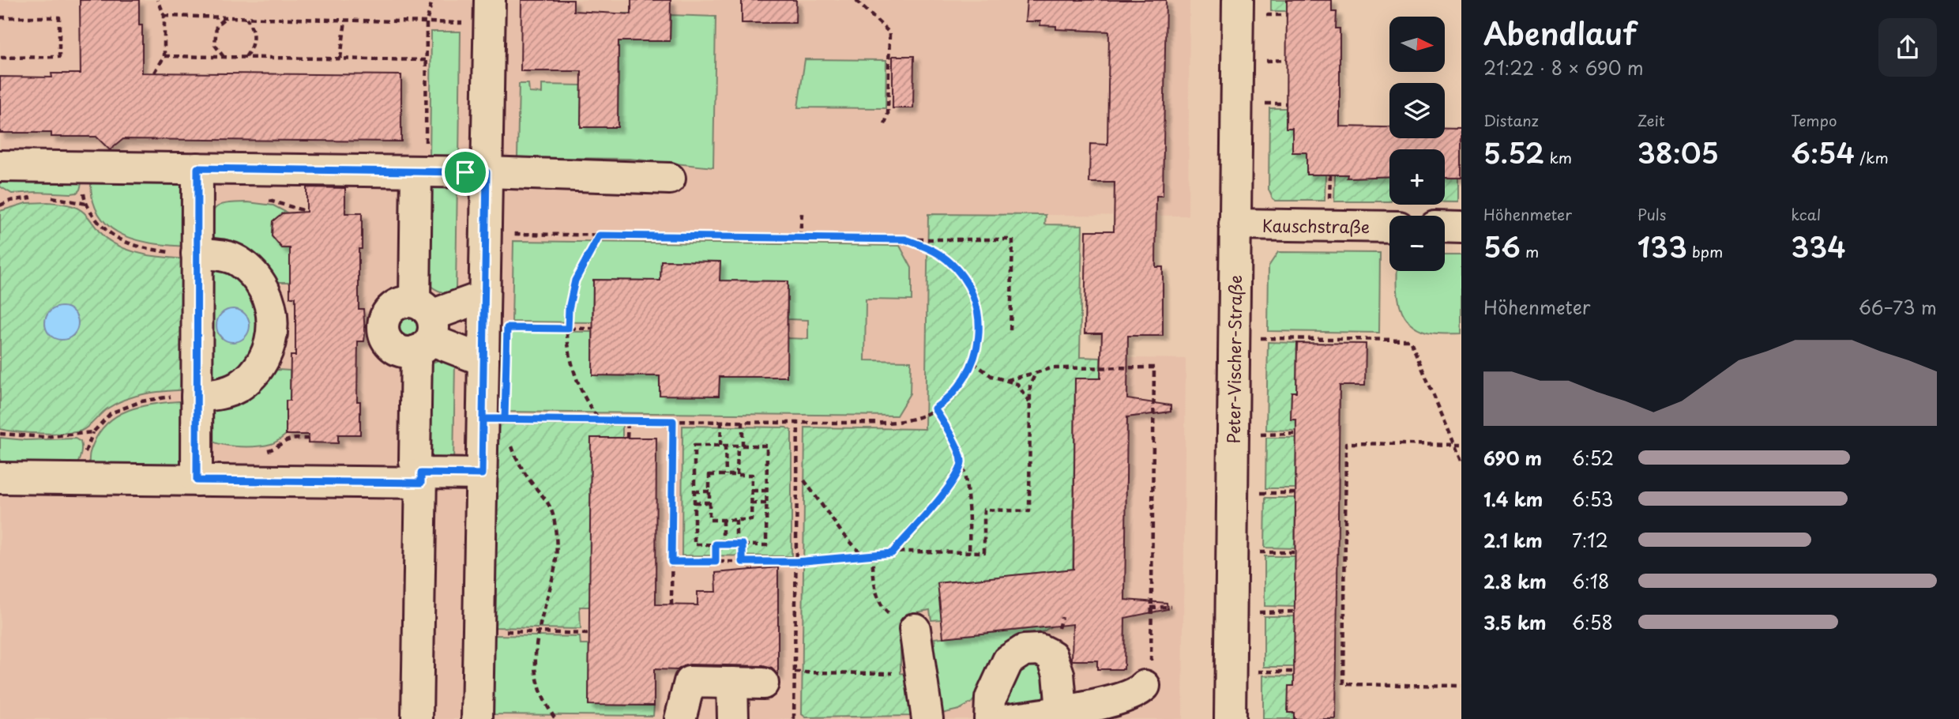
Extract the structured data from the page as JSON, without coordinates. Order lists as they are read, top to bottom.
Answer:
{
  "streets": {
    "street": ["Kauschstraße", "Peter-Vischer-Straße"]
  },
  "crossings": [
    ["Kauschstraße", "Peter-Vischer-Straße"]
  ],
  "north": "right",
  "page": {
    "heading": ["Abendlauf", "21:22 · 8 × 690 m"],
    "map_buttons": ["+", "−"],
    "stats": [
      ["Distanz", "5.52 km"],
      ["Zeit", "38:05"],
      ["Tempo", "6:54 /km"],
      ["Höhenmeter", "56 m"],
      ["Puls", "133 bpm"],
      ["kcal", "334"]
    ],
    "chart": ["Höhenmeter", "66–73 m"],
    "list": [
      {
        "name": "690 m",
        "note": "6:52"
      },
      {
        "name": "1.4 km",
        "note": "6:53"
      },
      {
        "name": "2.1 km",
        "note": "7:12"
      },
      {
        "name": "2.8 km",
        "note": "6:18"
      },
      {
        "name": "3.5 km",
        "note": "6:58"
      }
    ]
  }
}
